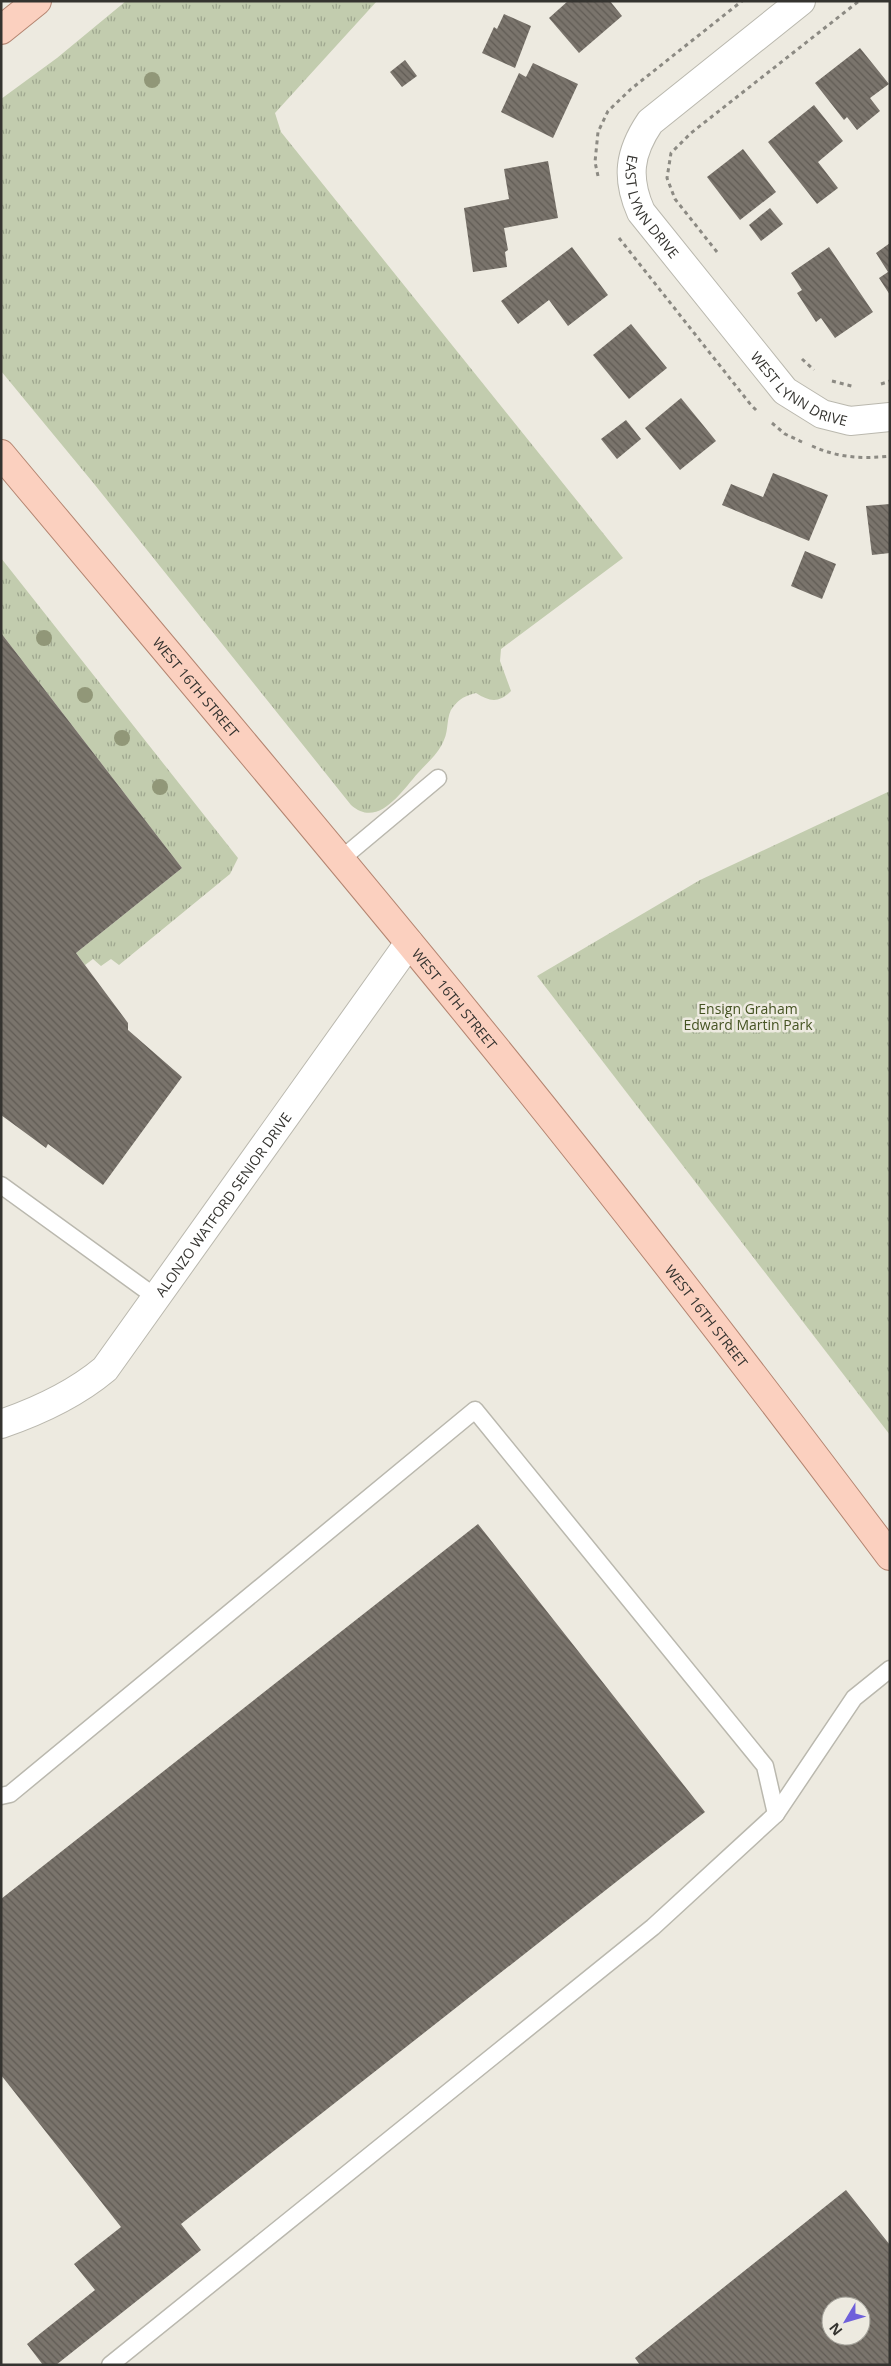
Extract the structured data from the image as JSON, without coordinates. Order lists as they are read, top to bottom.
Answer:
{
  "streets": {
    "main road": ["WEST 16TH STREET"],
    "street": ["EAST LYNN DRIVE", "WEST LYNN DRIVE", "ALONZO WATFORD SENIOR DRIVE"]
  },
  "crossings": [
    ["EAST LYNN DRIVE", "WEST LYNN DRIVE"],
    ["WEST 16TH STREET", "ALONZO WATFORD SENIOR DRIVE"]
  ],
  "parks": ["Ensign Graham Edward Martin Park"],
  "north": "bottom left"
}
